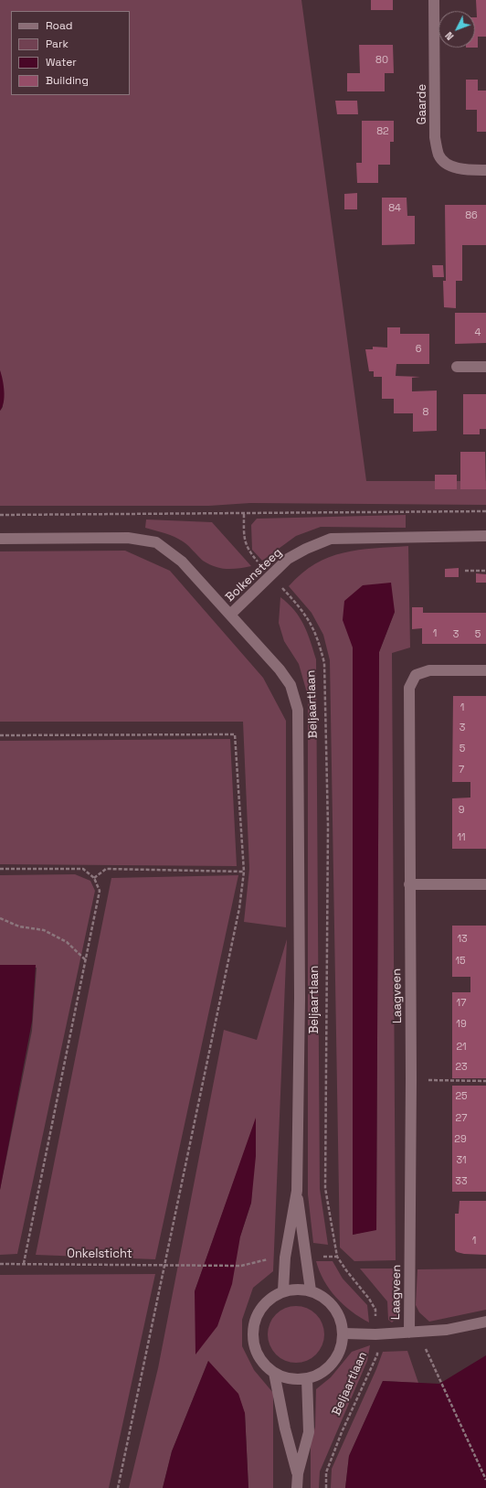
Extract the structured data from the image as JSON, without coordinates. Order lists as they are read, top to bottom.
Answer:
{
  "streets": {
    "street": [
      "Gaarde",
      "Bolkensteeg",
      "Beljaartlaan",
      "Laagveen"
    ],
    "path": ["Onkelsticht"]
  },
  "crossings": [
    ["Bolkensteeg", "Beljaartlaan"]
  ],
  "house_numbers": [
    "80",
    "82",
    "84",
    "86",
    "4",
    "6",
    "8",
    "1",
    "3",
    "5",
    "1",
    "3",
    "5",
    "7",
    "9",
    "11",
    "13",
    "15",
    "17",
    "19",
    "21",
    "23",
    "25",
    "27",
    "29",
    "31",
    "33",
    "1"
  ],
  "legend": [
    "Road",
    "Park",
    "Water",
    "Building"
  ],
  "north": "bottom left"
}
